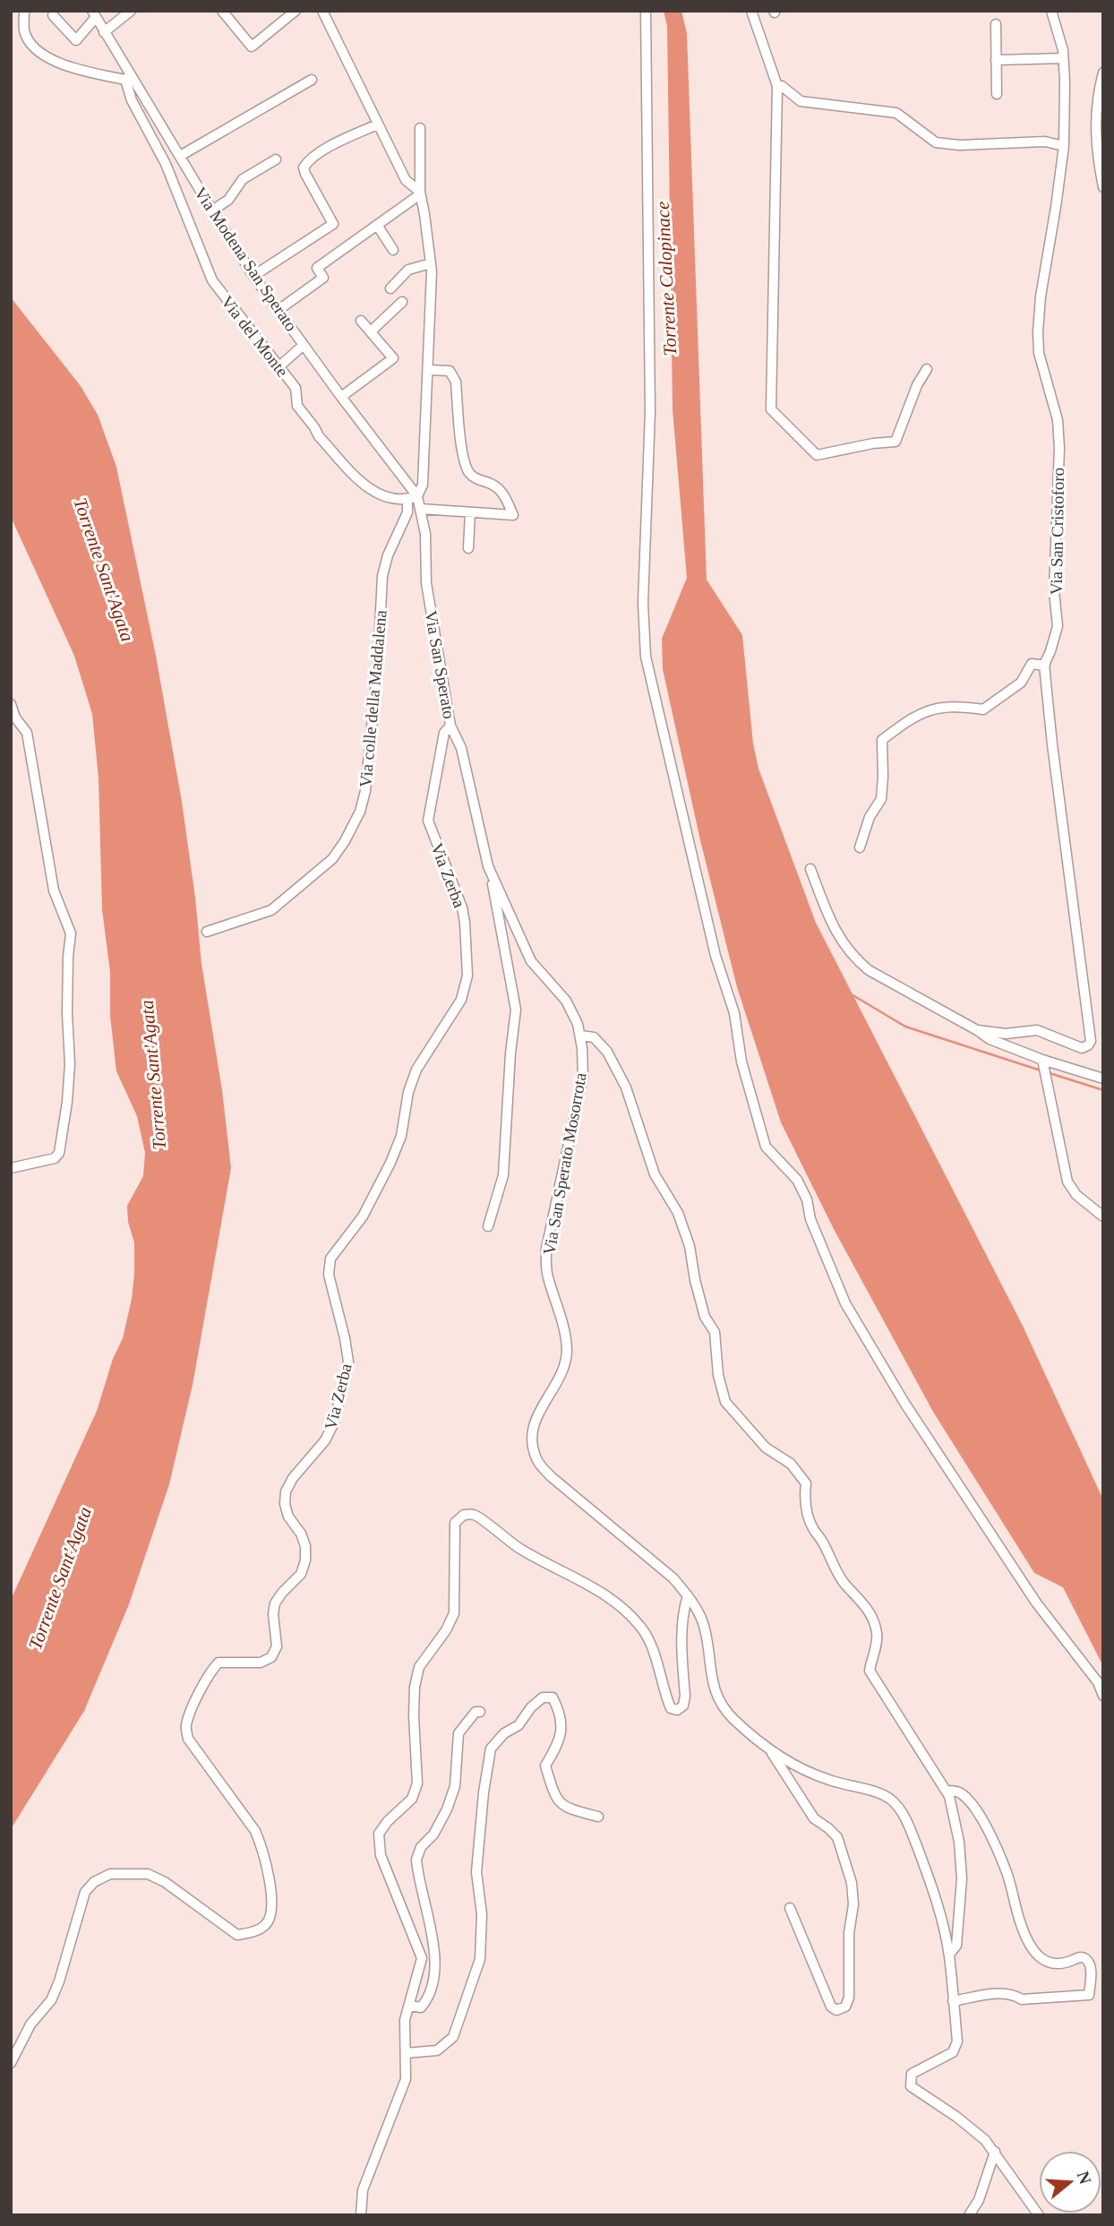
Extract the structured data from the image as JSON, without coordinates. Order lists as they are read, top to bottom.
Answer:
{
  "streets": {
    "street": [
      "Via Modena San Sperato",
      "Via del Monte",
      "Via San Cristoforo",
      "Via San Sperato",
      "Via colle della Maddalena",
      "Via Zerba",
      "Via San Sperato Mosorrota"
    ]
  },
  "crossings": [
    ["Via Modena San Sperato", "Via del Monte"],
    ["Via Modena San Sperato", "Via San Sperato"],
    ["Via del Monte", "Via colle della Maddalena"],
    ["Via San Sperato", "Via Zerba"],
    ["Via San Sperato", "Via San Sperato Mosorrota"]
  ],
  "water": ["Torrente Calopinace", "Torrente Sant'Agata"],
  "north": "right"
}
